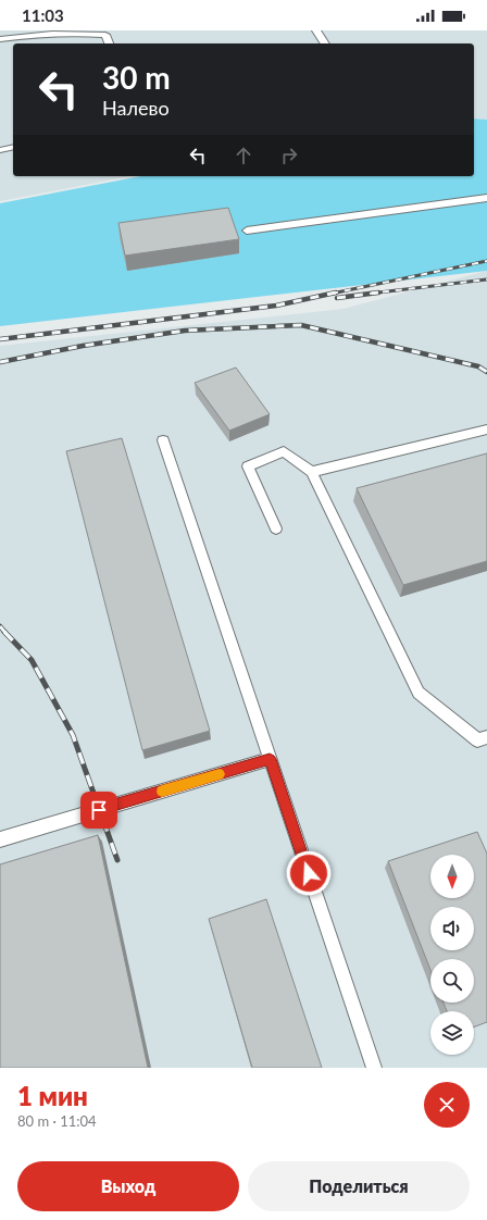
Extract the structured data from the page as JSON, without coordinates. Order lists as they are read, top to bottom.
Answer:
{
  "north": "bottom",
  "page": {
    "status": "11:03",
    "turn": ["30 m", "Налево"],
    "heading": ["1 мин", "80 m · 11:04"],
    "buttons": ["Выход", "Поделиться"]
  }
}
